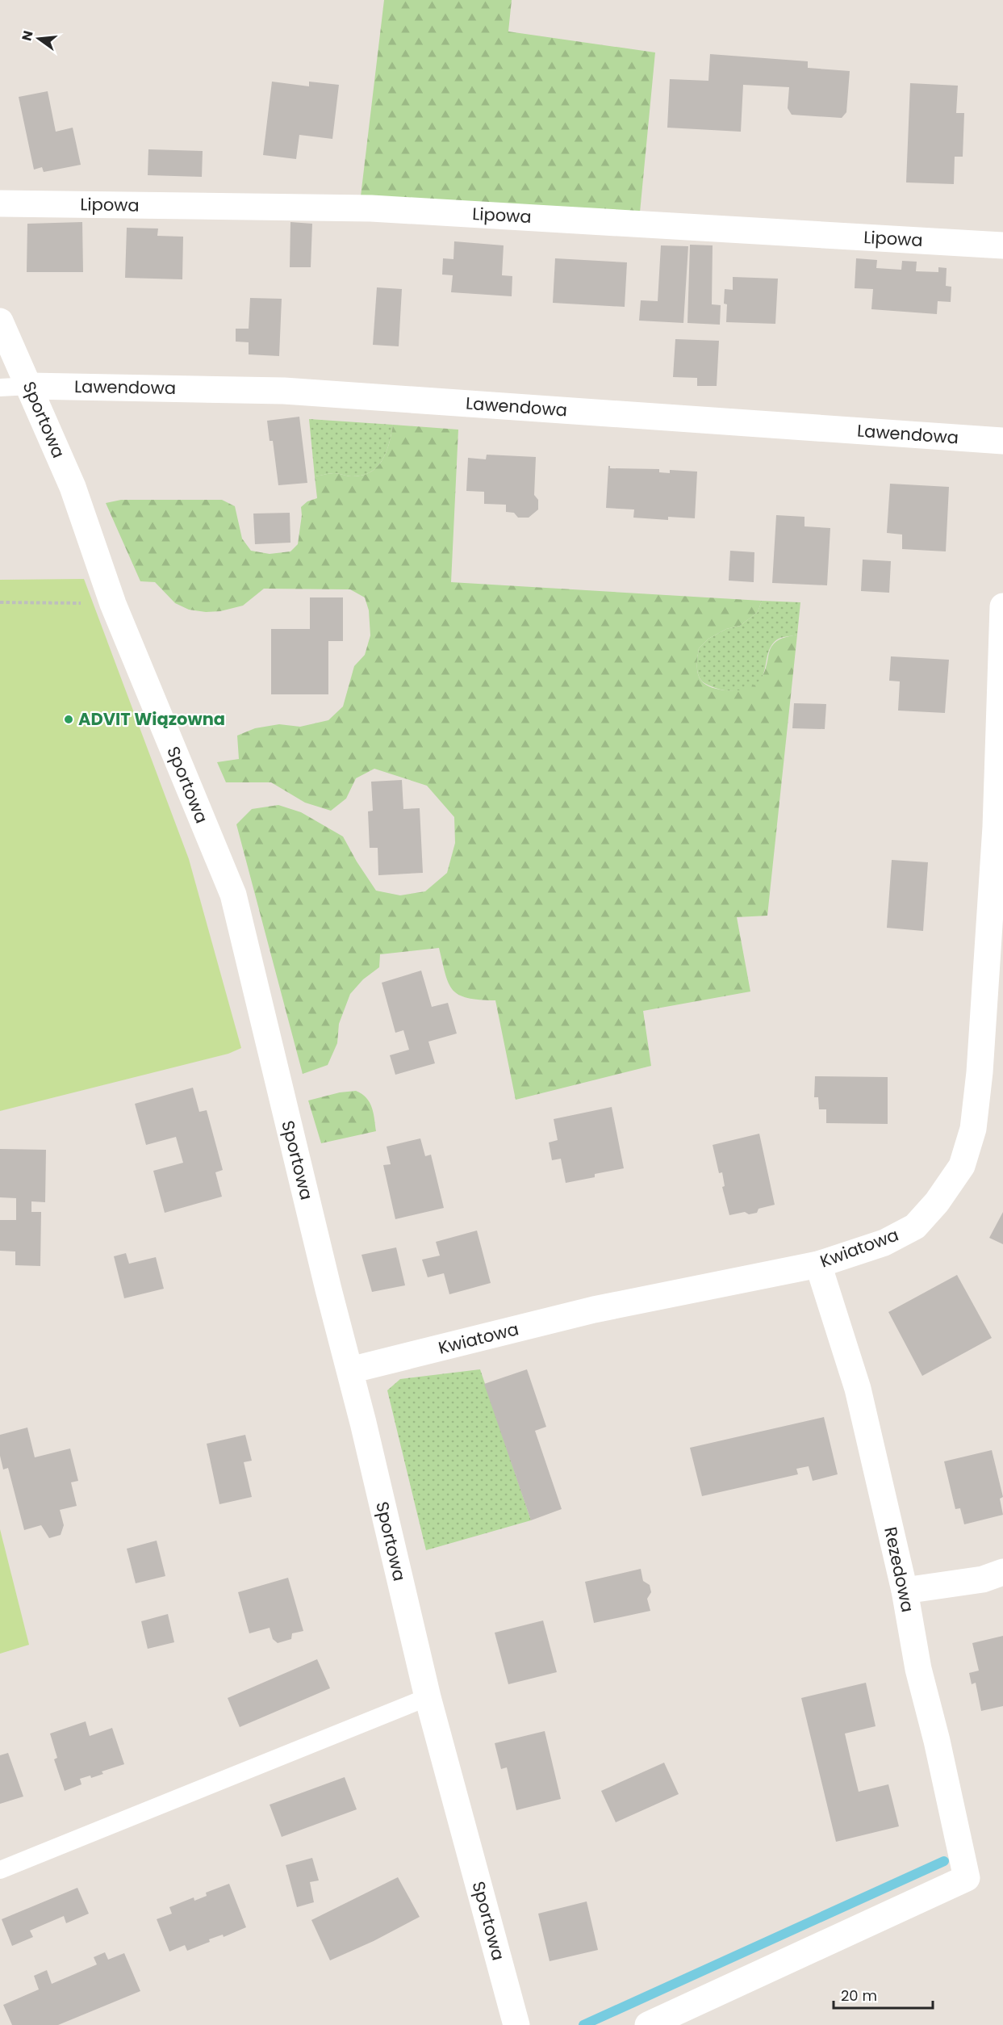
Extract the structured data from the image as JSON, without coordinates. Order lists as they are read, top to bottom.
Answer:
{
  "streets": {
    "street": [
      "Lipowa",
      "Lawendowa",
      "Sportowa",
      "Kwiatowa",
      "Rezedowa"
    ]
  },
  "crossings": [
    ["Lawendowa", "Sportowa"],
    ["Sportowa", "Kwiatowa"],
    ["Kwiatowa", "Rezedowa"]
  ],
  "places": ["ADVIT Wiązowna"],
  "scale_bar": "20 m",
  "north": "left"
}
